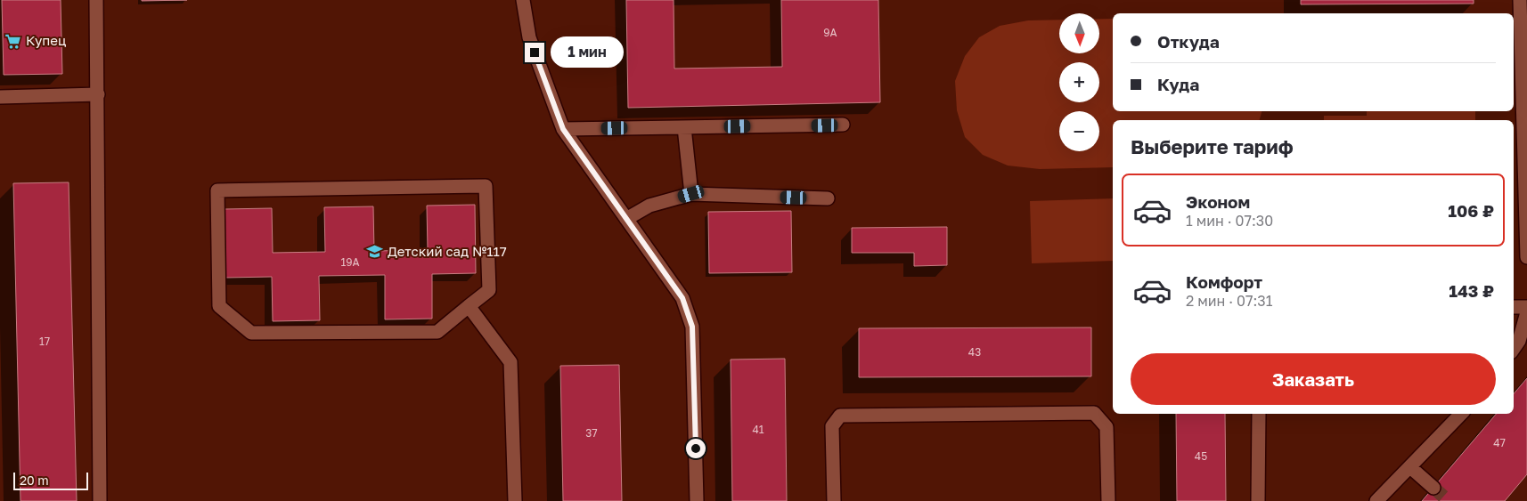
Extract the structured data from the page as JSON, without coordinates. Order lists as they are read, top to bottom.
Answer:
{
  "places": {
    "supermarket": ["Купец"],
    "school or university": ["Детский сад №117"]
  },
  "house_numbers": [
    "9А",
    "19А",
    "17",
    "43",
    "41",
    "37",
    "47",
    "45"
  ],
  "scale_bar": "20 m",
  "north": "bottom",
  "page": {
    "map_buttons": ["+", "−"],
    "banner": ["Откуда", "Куда"],
    "bubble": "1 мин",
    "heading": "Выберите тариф",
    "list": [
      {
        "name": "Эконом",
        "note": "1 мин · 07:30",
        "value": "106 ₽"
      },
      {
        "name": "Комфорт",
        "note": "2 мин · 07:31",
        "value": "143 ₽"
      }
    ],
    "buttons": "Заказать",
    "scale": "20 m"
  }
}
